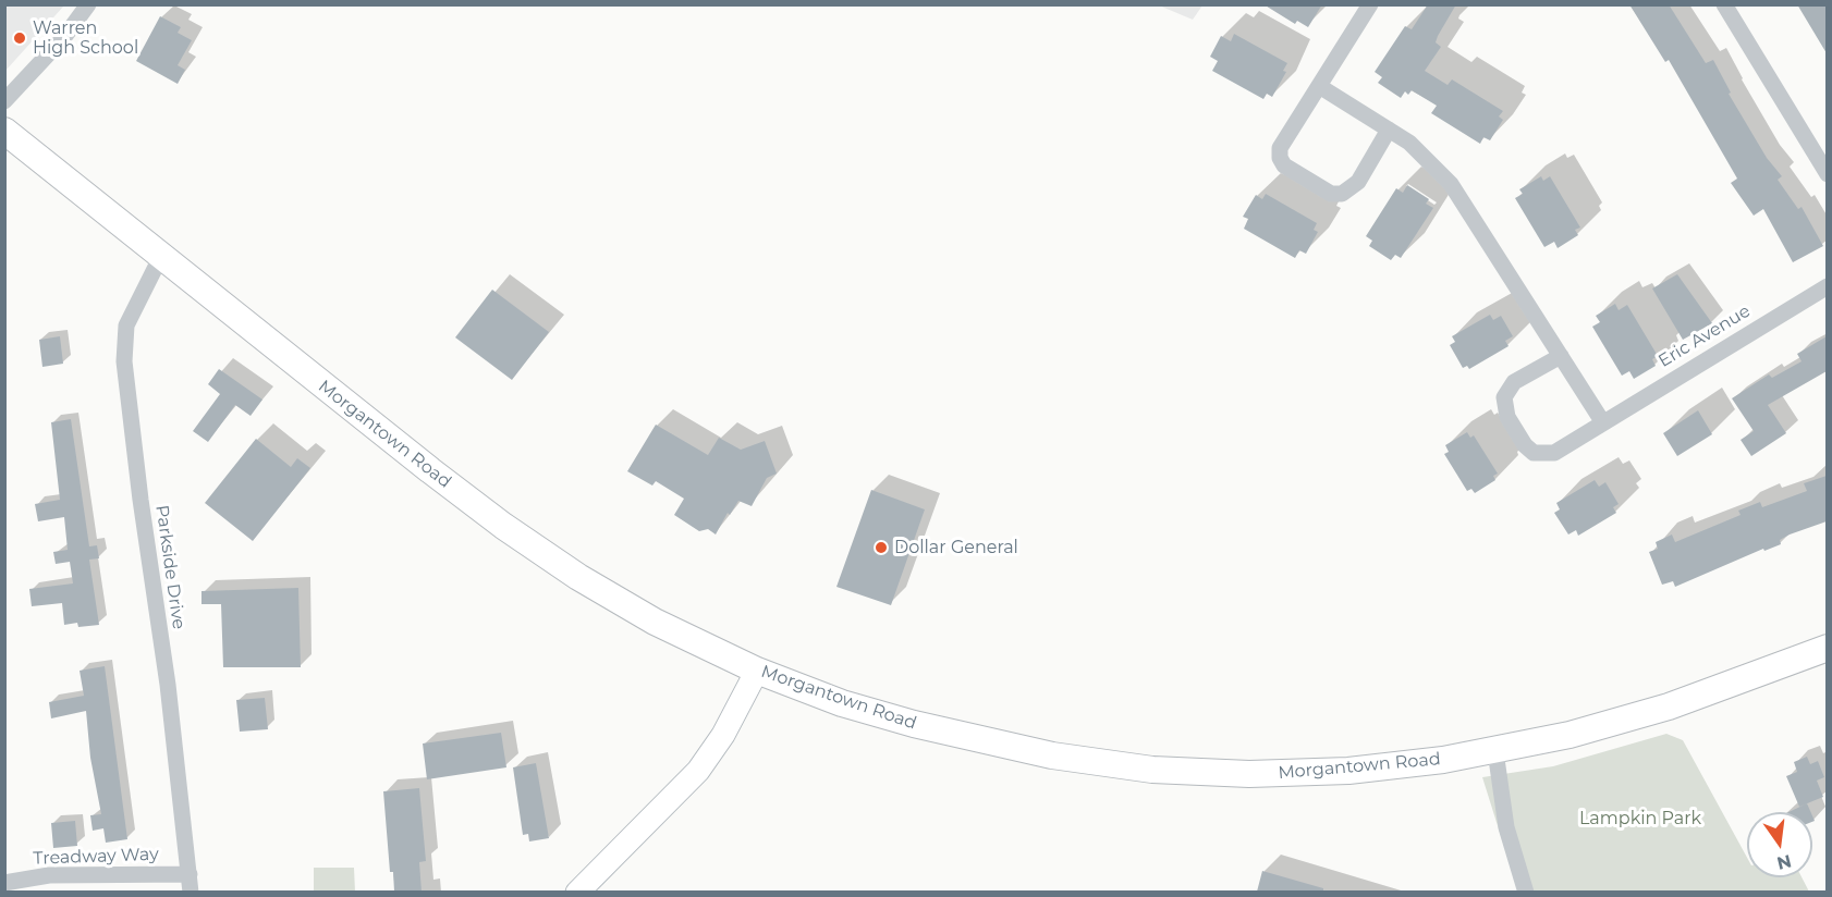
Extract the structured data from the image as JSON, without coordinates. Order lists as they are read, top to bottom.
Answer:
{
  "streets": {
    "main road": ["Morgantown Road"],
    "street": ["Eric Avenue", "Parkside Drive", "Treadway Way"]
  },
  "crossings": [
    ["Morgantown Road", "Parkside Drive"],
    ["Parkside Drive", "Treadway Way"]
  ],
  "parks": ["Lampkin Park"],
  "places": ["Warren High School", "Dollar General"],
  "north": "bottom"
}
